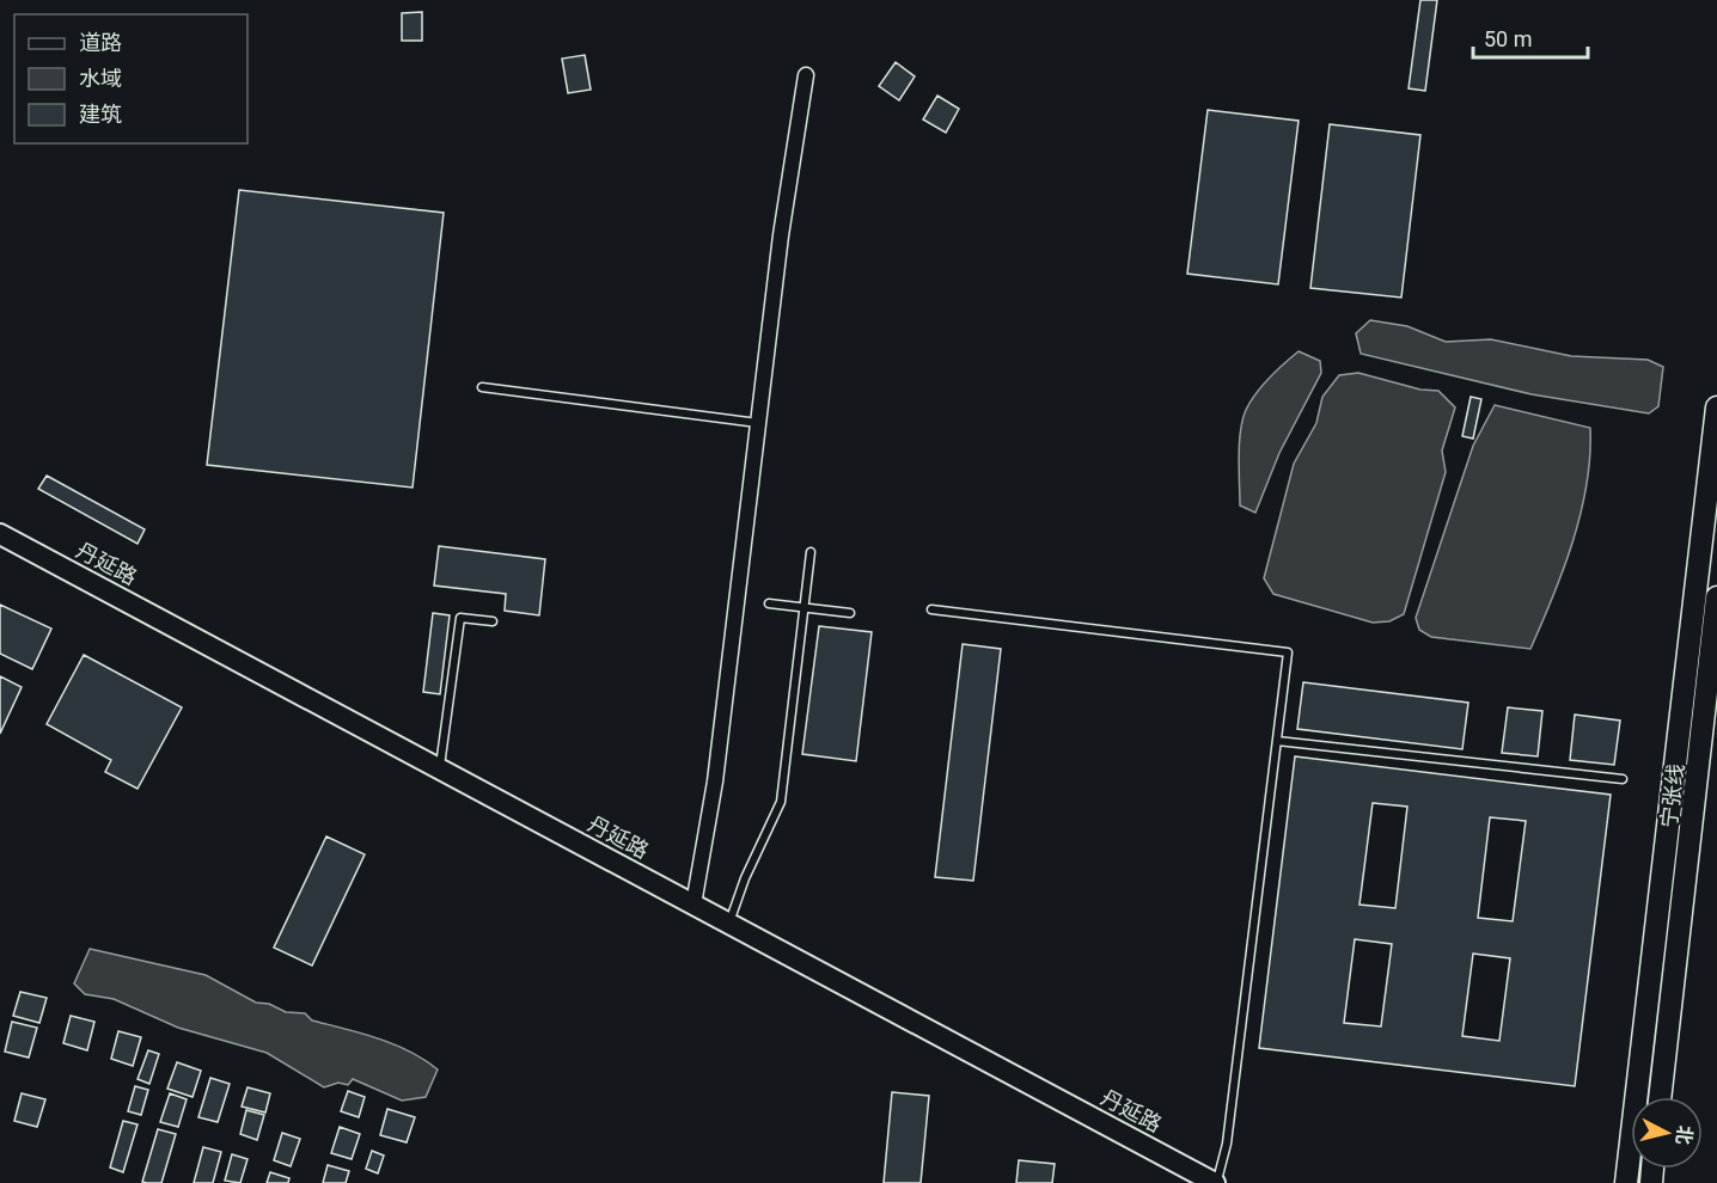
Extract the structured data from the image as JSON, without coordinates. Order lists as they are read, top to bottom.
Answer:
{
  "streets": {
    "main road": ["丹延路", "宁张线"]
  },
  "legend": ["道路", "水域", "建筑"],
  "scale_bar": "50 m",
  "north": "right"
}
